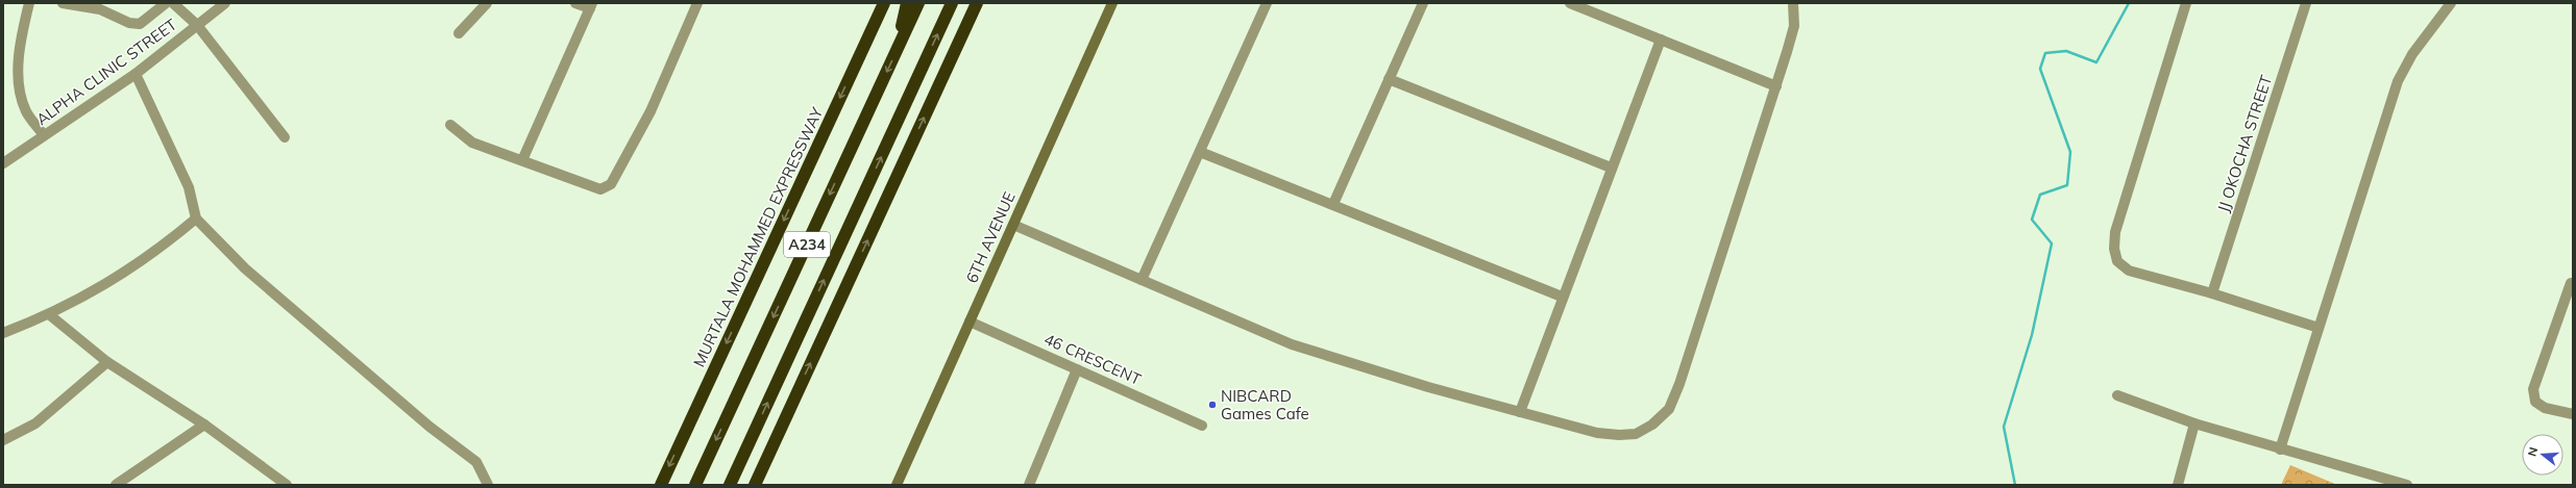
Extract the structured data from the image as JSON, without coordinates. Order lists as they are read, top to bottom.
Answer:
{
  "streets": {
    "highway": ["MURTALA MOHAMMED EXPRESSWAY", "A234"],
    "street": [
      "ALPHA CLINIC STREET",
      "JJ OKOCHA STREET",
      "6TH AVENUE",
      "46 CRESCENT"
    ]
  },
  "crossings": [
    ["6TH AVENUE", "46 CRESCENT"]
  ],
  "places": ["NIBCARD Games Cafe"],
  "north": "left"
}
